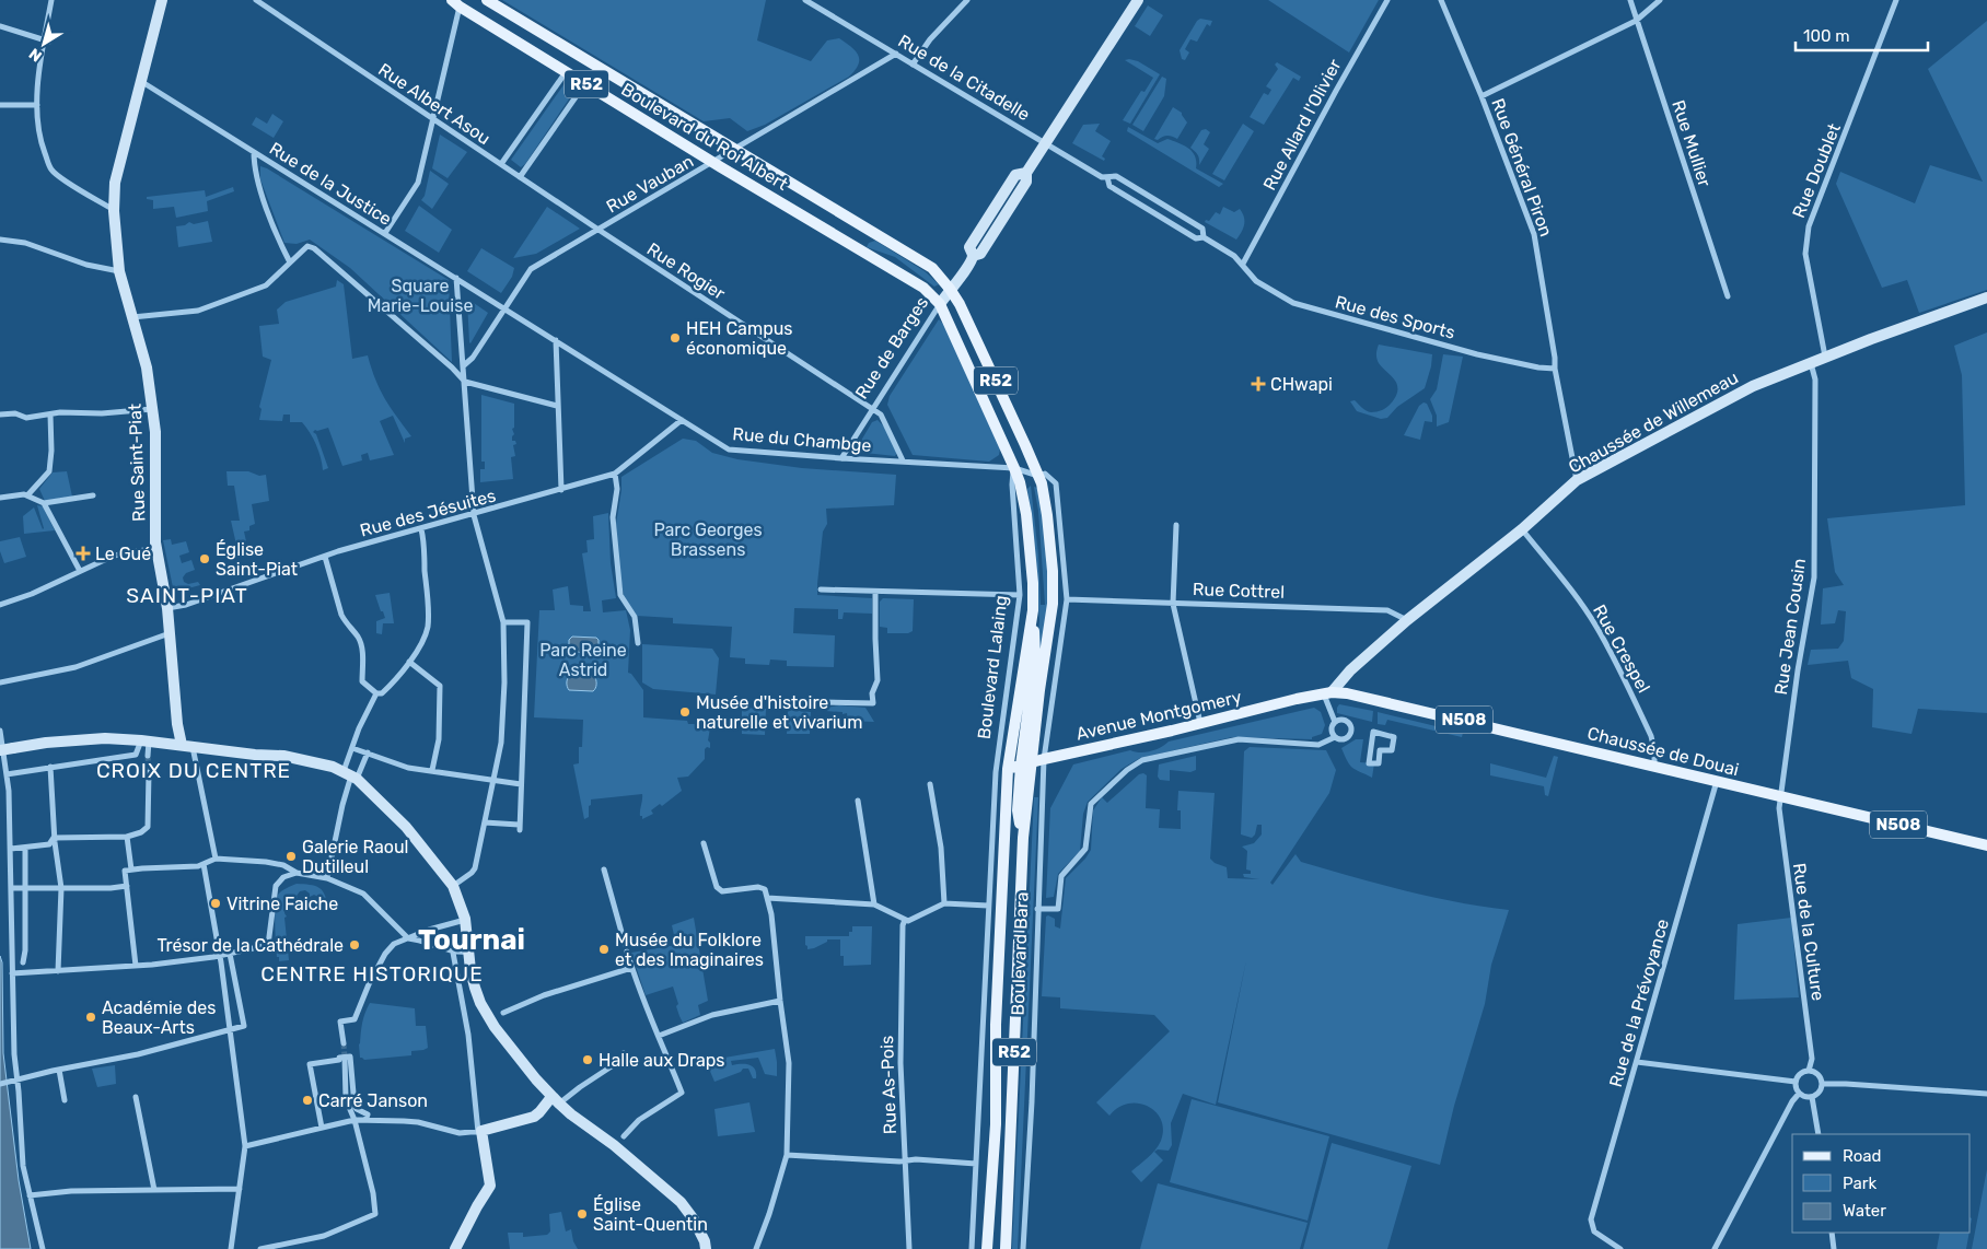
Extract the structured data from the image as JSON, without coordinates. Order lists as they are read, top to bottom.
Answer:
{
  "streets": {
    "main road": [
      "R52",
      "Boulevard du Roi Albert",
      "Boulevard Lalaing",
      "Avenue Montgomery",
      "N508",
      "Chaussée de Douai",
      "Boulevard Bara"
    ],
    "street": [
      "Rue de la Citadelle",
      "Rue Albert Asou",
      "Rue Allard l'Olivier",
      "Rue Mullier",
      "Rue Général Piron",
      "Rue Doublet",
      "Rue de la Justice",
      "Rue Vauban",
      "Rue Rogier",
      "Rue des Sports",
      "Rue de Barges",
      "Chaussée de Willemeau",
      "Rue du Chambge",
      "Rue Saint-Piat",
      "Rue des Jésuites",
      "Rue Cottrel",
      "Rue Jean Cousin",
      "Rue Crespel",
      "Rue de la Culture",
      "Rue de la Prévoyance",
      "Rue As-Pois"
    ]
  },
  "crossings": [
    ["Rue de la Citadelle", "Rue Allard l'Olivier"],
    ["Rue de la Citadelle", "Rue Vauban"],
    ["Rue de la Citadelle", "Rue des Sports"],
    ["Rue de la Citadelle", "Rue de Barges"],
    ["R52", "Boulevard du Roi Albert"],
    ["R52", "Rue de Barges"],
    ["R52", "Rue du Chambge"],
    ["R52", "Boulevard Lalaing"],
    ["R52", "Avenue Montgomery"],
    ["R52", "Boulevard Bara"],
    ["Rue Albert Asou", "Rue Vauban"],
    ["Rue Albert Asou", "Rue Rogier"],
    ["Rue Allard l'Olivier", "Rue des Sports"],
    ["Boulevard du Roi Albert", "Rue Vauban"],
    ["Boulevard du Roi Albert", "Rue de Barges"],
    ["Boulevard du Roi Albert", "Boulevard Lalaing"],
    ["Rue Général Piron", "Rue des Sports"],
    ["Rue Général Piron", "Chaussée de Willemeau"],
    ["Rue Doublet", "Chaussée de Willemeau"],
    ["Rue de la Justice", "Rue Vauban"],
    ["Rue de la Justice", "Rue du Chambge"],
    ["Rue de la Justice", "Rue Saint-Piat"],
    ["Rue Vauban", "Rue Rogier"],
    ["Rue Vauban", "Rue du Chambge"],
    ["Rue Rogier", "Rue de Barges"],
    ["Rue Rogier", "Rue du Chambge"],
    ["Rue de Barges", "Rue du Chambge"],
    ["Rue de Barges", "Boulevard Lalaing"],
    ["Chaussée de Willemeau", "Rue Cottrel"],
    ["Chaussée de Willemeau", "Rue Jean Cousin"],
    ["Chaussée de Willemeau", "Rue Crespel"],
    ["Chaussée de Willemeau", "Avenue Montgomery"],
    ["Chaussée de Willemeau", "Chaussée de Douai"],
    ["Rue du Chambge", "Rue des Jésuites"],
    ["Rue du Chambge", "Boulevard Lalaing"],
    ["Rue Saint-Piat", "Rue des Jésuites"],
    ["Rue Jean Cousin", "Chaussée de Douai"],
    ["Rue Jean Cousin", "Rue de la Culture"],
    ["Rue Crespel", "Chaussée de Douai"],
    ["Boulevard Lalaing", "Avenue Montgomery"],
    ["Boulevard Lalaing", "Boulevard Bara"],
    ["Avenue Montgomery", "Chaussée de Douai"],
    ["Avenue Montgomery", "Boulevard Bara"],
    ["Chaussée de Douai", "Rue de la Culture"],
    ["Chaussée de Douai", "Rue de la Prévoyance"]
  ],
  "districts": [
    "SAINT-PIAT",
    "CROIX DU CENTRE",
    "Tournai",
    "CENTRE HISTORIQUE"
  ],
  "parks": ["Square Marie-Louise", "Parc Georges Brassens", "Parc Reine Astrid"],
  "places": {
    "other": [
      "HEH Campus économique",
      "Église Saint-Piat",
      "Musée d'histoire naturelle et vivarium",
      "Galerie Raoul Dutilleul",
      "Vitrine Faiche",
      "Trésor de la Cathédrale",
      "Musée du Folklore et des Imaginaires",
      "Académie des Beaux-Arts",
      "Halle aux Draps",
      "Carré Janson",
      "Église Saint-Quentin"
    ],
    "health": ["CHwapi", "Le Gué"]
  },
  "legend": ["Road", "Park", "Water"],
  "scale_bar": "100 m",
  "north": "bottom left"
}
